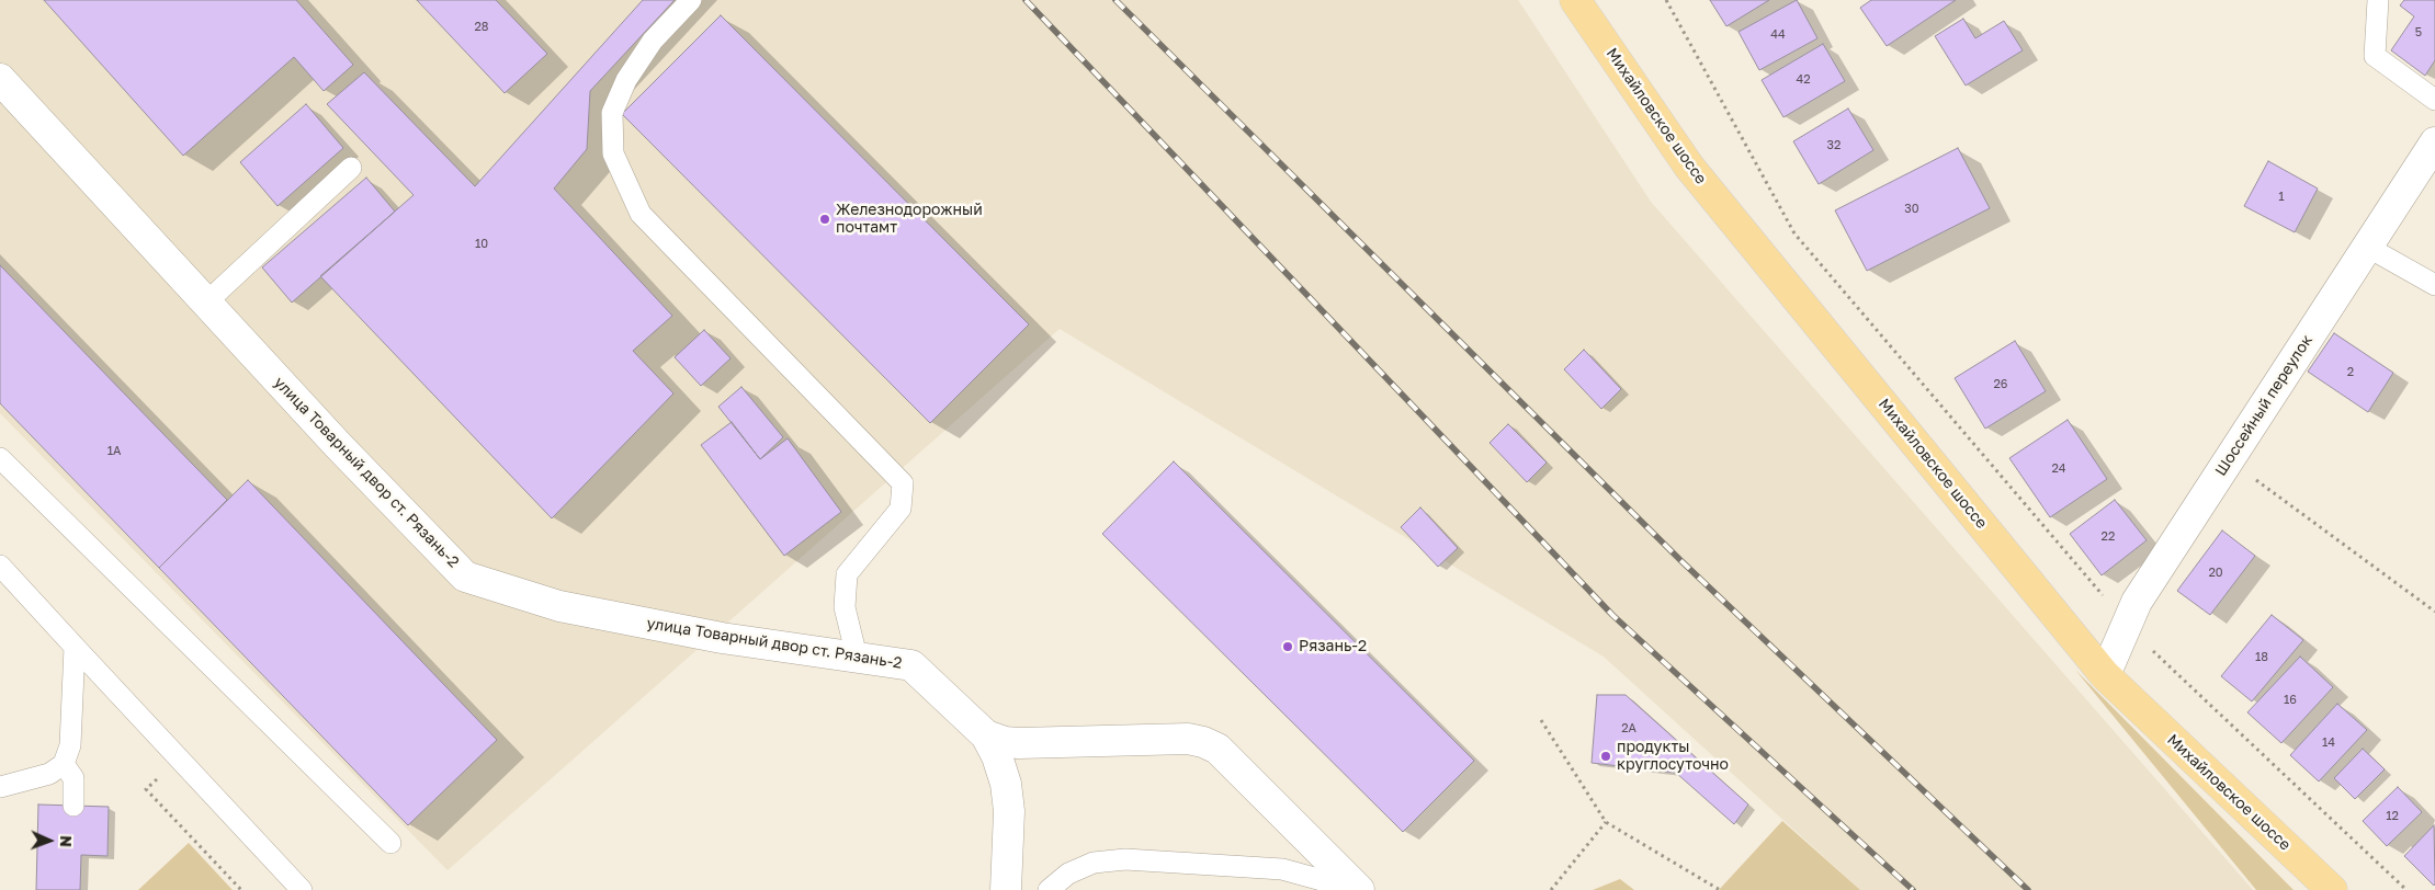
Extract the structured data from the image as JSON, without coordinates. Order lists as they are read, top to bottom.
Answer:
{
  "streets": {
    "main road": ["Михайловское шоссе"],
    "street": ["Шоссейный переулок", "улица Товарный двор ст. Рязань-2"]
  },
  "crossings": [
    ["Михайловское шоссе", "Шоссейный переулок"]
  ],
  "places": ["Железнодорожный почтамт", "Рязань-2", "продукты круглосуточно"],
  "house_numbers": [
    "28",
    "5",
    "44",
    "42",
    "32",
    "1",
    "30",
    "10",
    "2",
    "26",
    "1А",
    "24",
    "22",
    "20",
    "18",
    "16",
    "2А",
    "14",
    "12"
  ],
  "north": "right"
}
